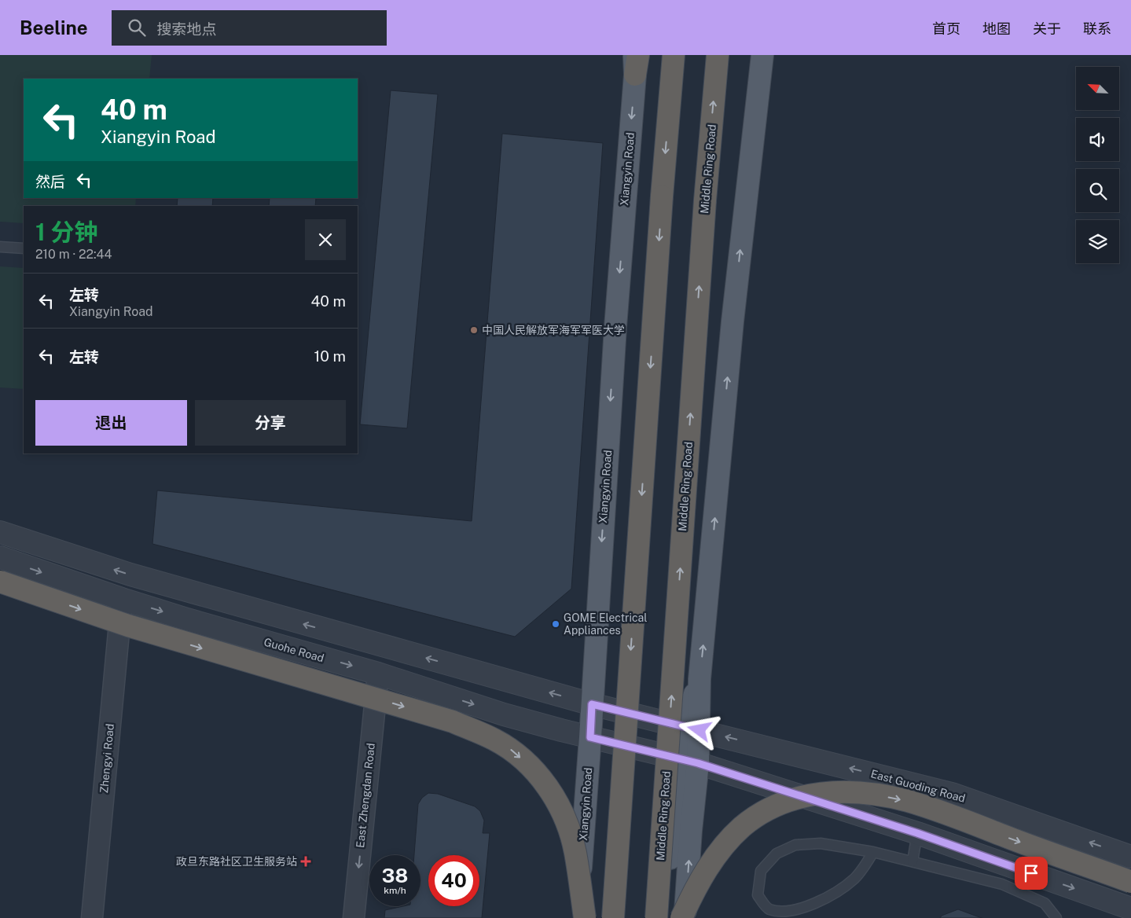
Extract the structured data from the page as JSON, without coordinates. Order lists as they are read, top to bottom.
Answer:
{
  "streets": {
    "highway": ["Middle Ring Road"],
    "main road": ["Xiangyin Road"],
    "street": [
      "Guohe Road",
      "Zhengyi Road",
      "East Guoding Road",
      "East Zhengdan Road"
    ]
  },
  "crossings": [
    ["Xiangyin Road", "Guohe Road"],
    ["Xiangyin Road", "East Guoding Road"],
    ["Guohe Road", "Zhengyi Road"],
    ["Guohe Road", "East Zhengdan Road"]
  ],
  "one_way": ["East Guoding Road", "East Zhengdan Road"],
  "places": {
    "other": ["中国人民解放军海军军医大学", "GOME Electrical Appliances"],
    "health": ["政旦东路社区卫生服务站"]
  },
  "north": "top left",
  "page": {
    "header": "Beeline",
    "search": "搜索地点",
    "nav": [
      "首页",
      "地图",
      "关于",
      "联系"
    ],
    "turn": ["40 m", "Xiangyin Road"],
    "then": "然后",
    "heading": ["1 分钟", "210 m · 22:44"],
    "list": [
      {
        "name": "左转",
        "note": "Xiangyin Road",
        "value": "40 m"
      },
      {
        "name": "左转",
        "value": "10 m"
      }
    ],
    "buttons": ["退出", "分享"],
    "speed": "38 km/h",
    "limit": "40"
  }
}
